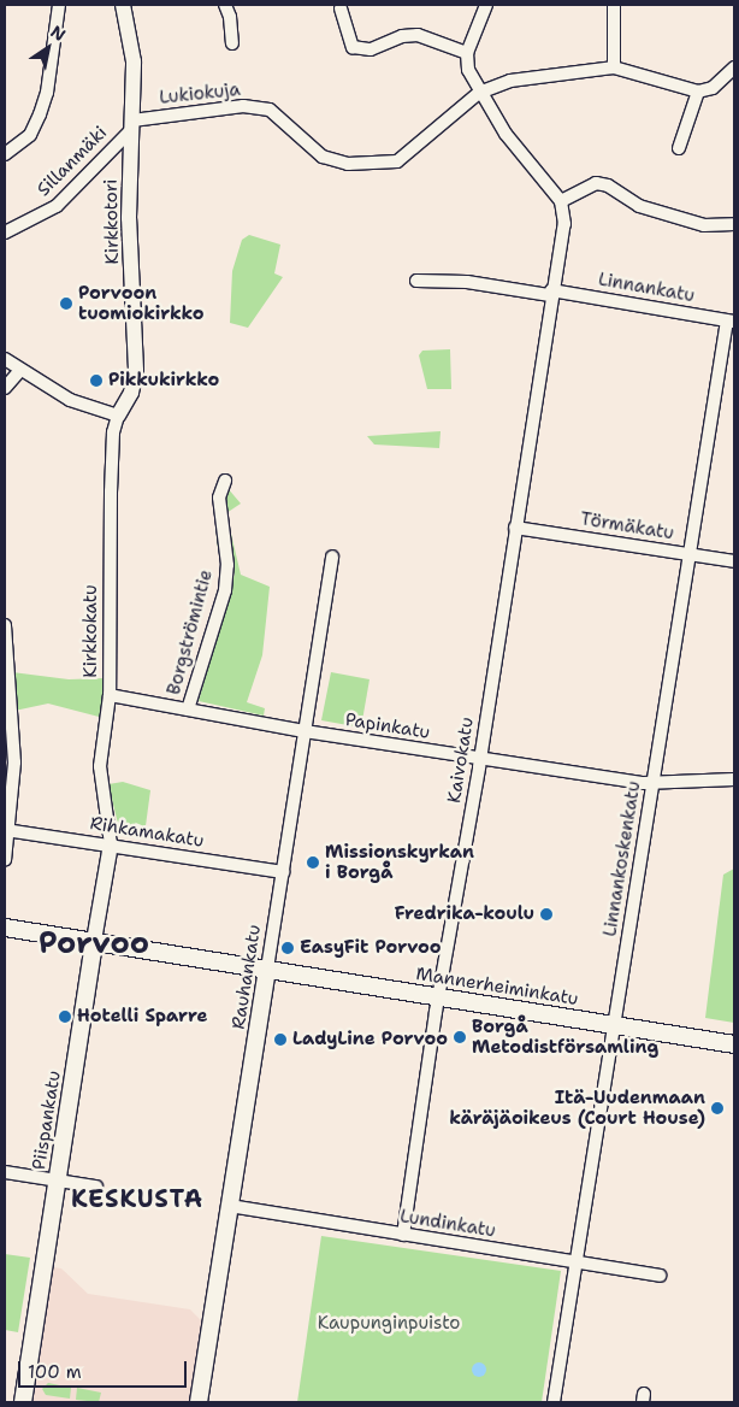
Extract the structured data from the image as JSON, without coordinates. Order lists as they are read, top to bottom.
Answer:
{
  "streets": {
    "main road": ["Rauhankatu", "Mannerheiminkatu", "Piispankatu"],
    "street": [
      "Lukiokuja",
      "Sillanmäki",
      "Kirkkotori",
      "Linnankatu",
      "Törmäkatu",
      "Kirkkokatu",
      "Borgströmintie",
      "Papinkatu",
      "Kaivokatu",
      "Rihkamakatu",
      "Linnankoskenkatu",
      "Lundinkatu"
    ]
  },
  "crossings": [
    ["Lukiokuja", "Sillanmäki"],
    ["Lukiokuja", "Kirkkotori"],
    ["Sillanmäki", "Kirkkotori"],
    ["Kirkkotori", "Kirkkokatu"],
    ["Linnankatu", "Kaivokatu"],
    ["Linnankatu", "Linnankoskenkatu"],
    ["Törmäkatu", "Kaivokatu"],
    ["Törmäkatu", "Linnankoskenkatu"],
    ["Kirkkokatu", "Papinkatu"],
    ["Kirkkokatu", "Rihkamakatu"],
    ["Kirkkokatu", "Piispankatu"],
    ["Borgströmintie", "Papinkatu"],
    ["Papinkatu", "Kaivokatu"],
    ["Papinkatu", "Linnankoskenkatu"],
    ["Papinkatu", "Rauhankatu"],
    ["Kaivokatu", "Mannerheiminkatu"],
    ["Kaivokatu", "Lundinkatu"],
    ["Rihkamakatu", "Rauhankatu"],
    ["Rihkamakatu", "Piispankatu"],
    ["Linnankoskenkatu", "Mannerheiminkatu"],
    ["Linnankoskenkatu", "Lundinkatu"],
    ["Rauhankatu", "Mannerheiminkatu"],
    ["Rauhankatu", "Lundinkatu"],
    ["Mannerheiminkatu", "Piispankatu"]
  ],
  "districts": ["Porvoo", "KESKUSTA"],
  "parks": ["Kaupunginpuisto"],
  "places": [
    "Porvoon tuomiokirkko",
    "Pikkukirkko",
    "Missionskyrkan i Borgå",
    "Fredrika-koulu",
    "EasyFit Porvoo",
    "Hotelli Sparre",
    "Borgå Metodistförsamling",
    "LadyLine Porvoo",
    "Itä-Uudenmaan käräjäoikeus (Court House)"
  ],
  "scale_bar": "100 m",
  "north": "top right"
}
